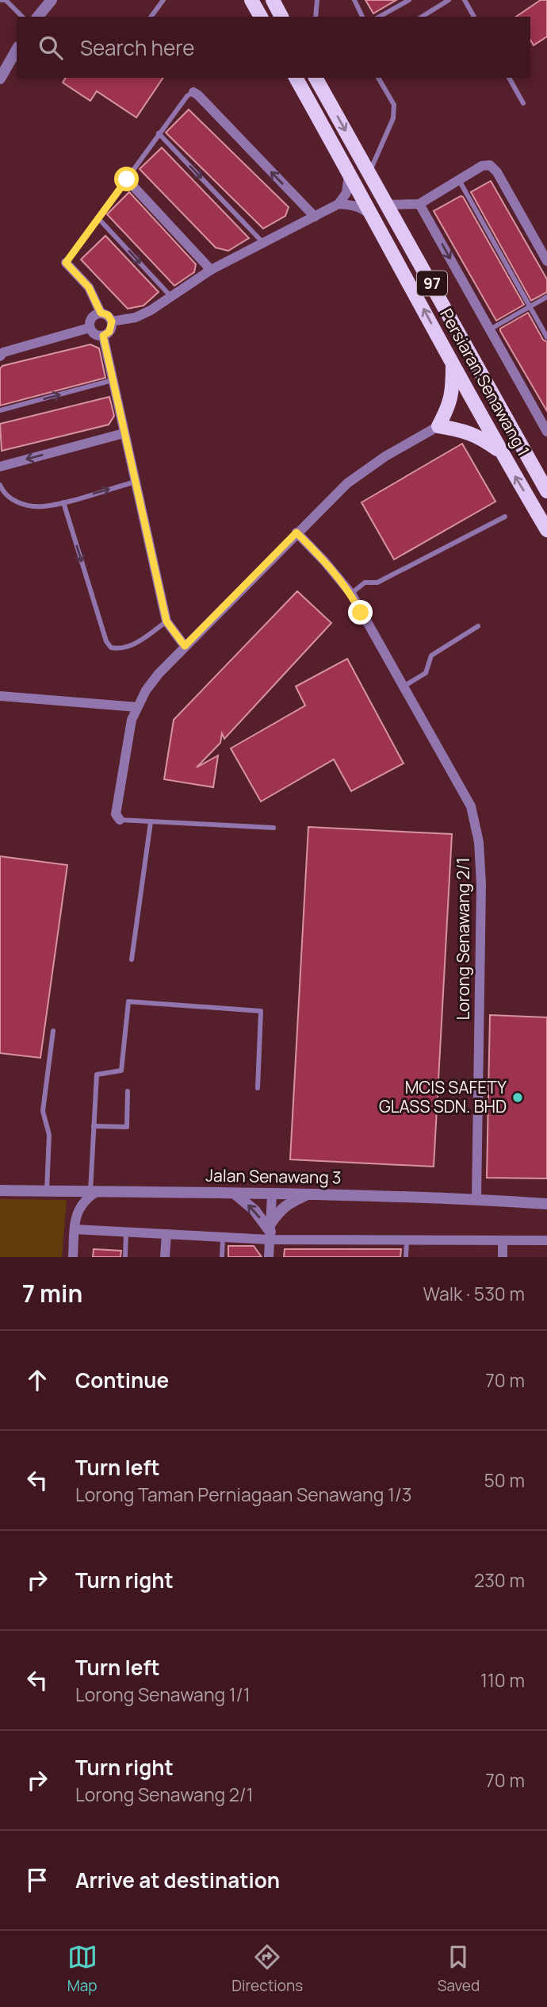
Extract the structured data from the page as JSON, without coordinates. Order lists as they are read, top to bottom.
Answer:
{
  "streets": {
    "main road": ["97", "Persiaran Senawang 1"],
    "street": ["Lorong Senawang 2/1", "Jalan Senawang 3"]
  },
  "crossings": [
    ["Lorong Senawang 2/1", "Jalan Senawang 3"]
  ],
  "places": ["MCIS SAFETY GLASS SDN. BHD"],
  "page": {
    "search": "Search here",
    "heading": ["7 min", "Walk · 530 m"],
    "list": [
      ["Continue", "70 m"],
      ["Turn left", "Lorong Taman Perniagaan Senawang 1/3", "50 m"],
      ["Turn right", "230 m"],
      ["Turn left", "Lorong Senawang 1/1", "110 m"],
      ["Turn right", "Lorong Senawang 2/1", "70 m"],
      "Arrive at destination"
    ],
    "nav": ["Map", "Directions", "Saved"]
  }
}
